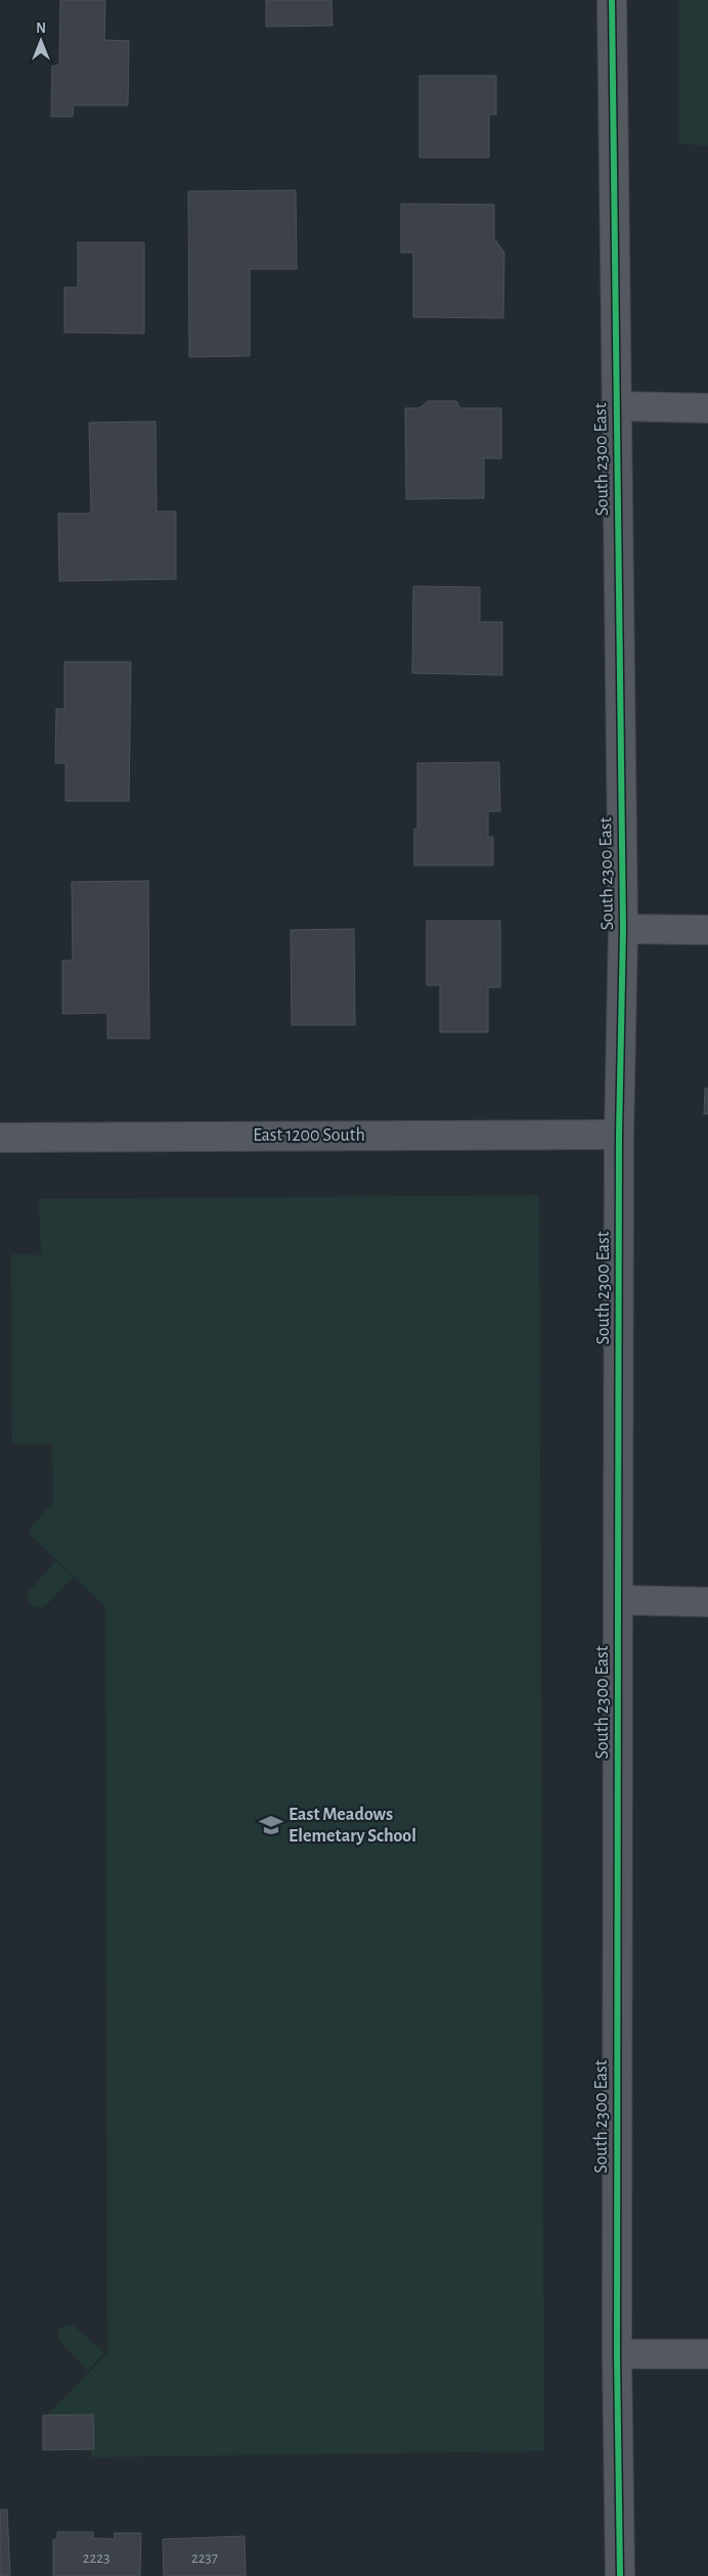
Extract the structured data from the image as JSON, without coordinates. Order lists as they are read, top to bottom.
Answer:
{
  "streets": {
    "street": ["South 2300 East", "East 1200 South"]
  },
  "crossings": [
    ["South 2300 East", "East 1200 South"]
  ],
  "places": {
    "school or university": ["East Meadows Elemetary School"]
  },
  "house_numbers": ["2223", "2237"],
  "north": "top"
}
